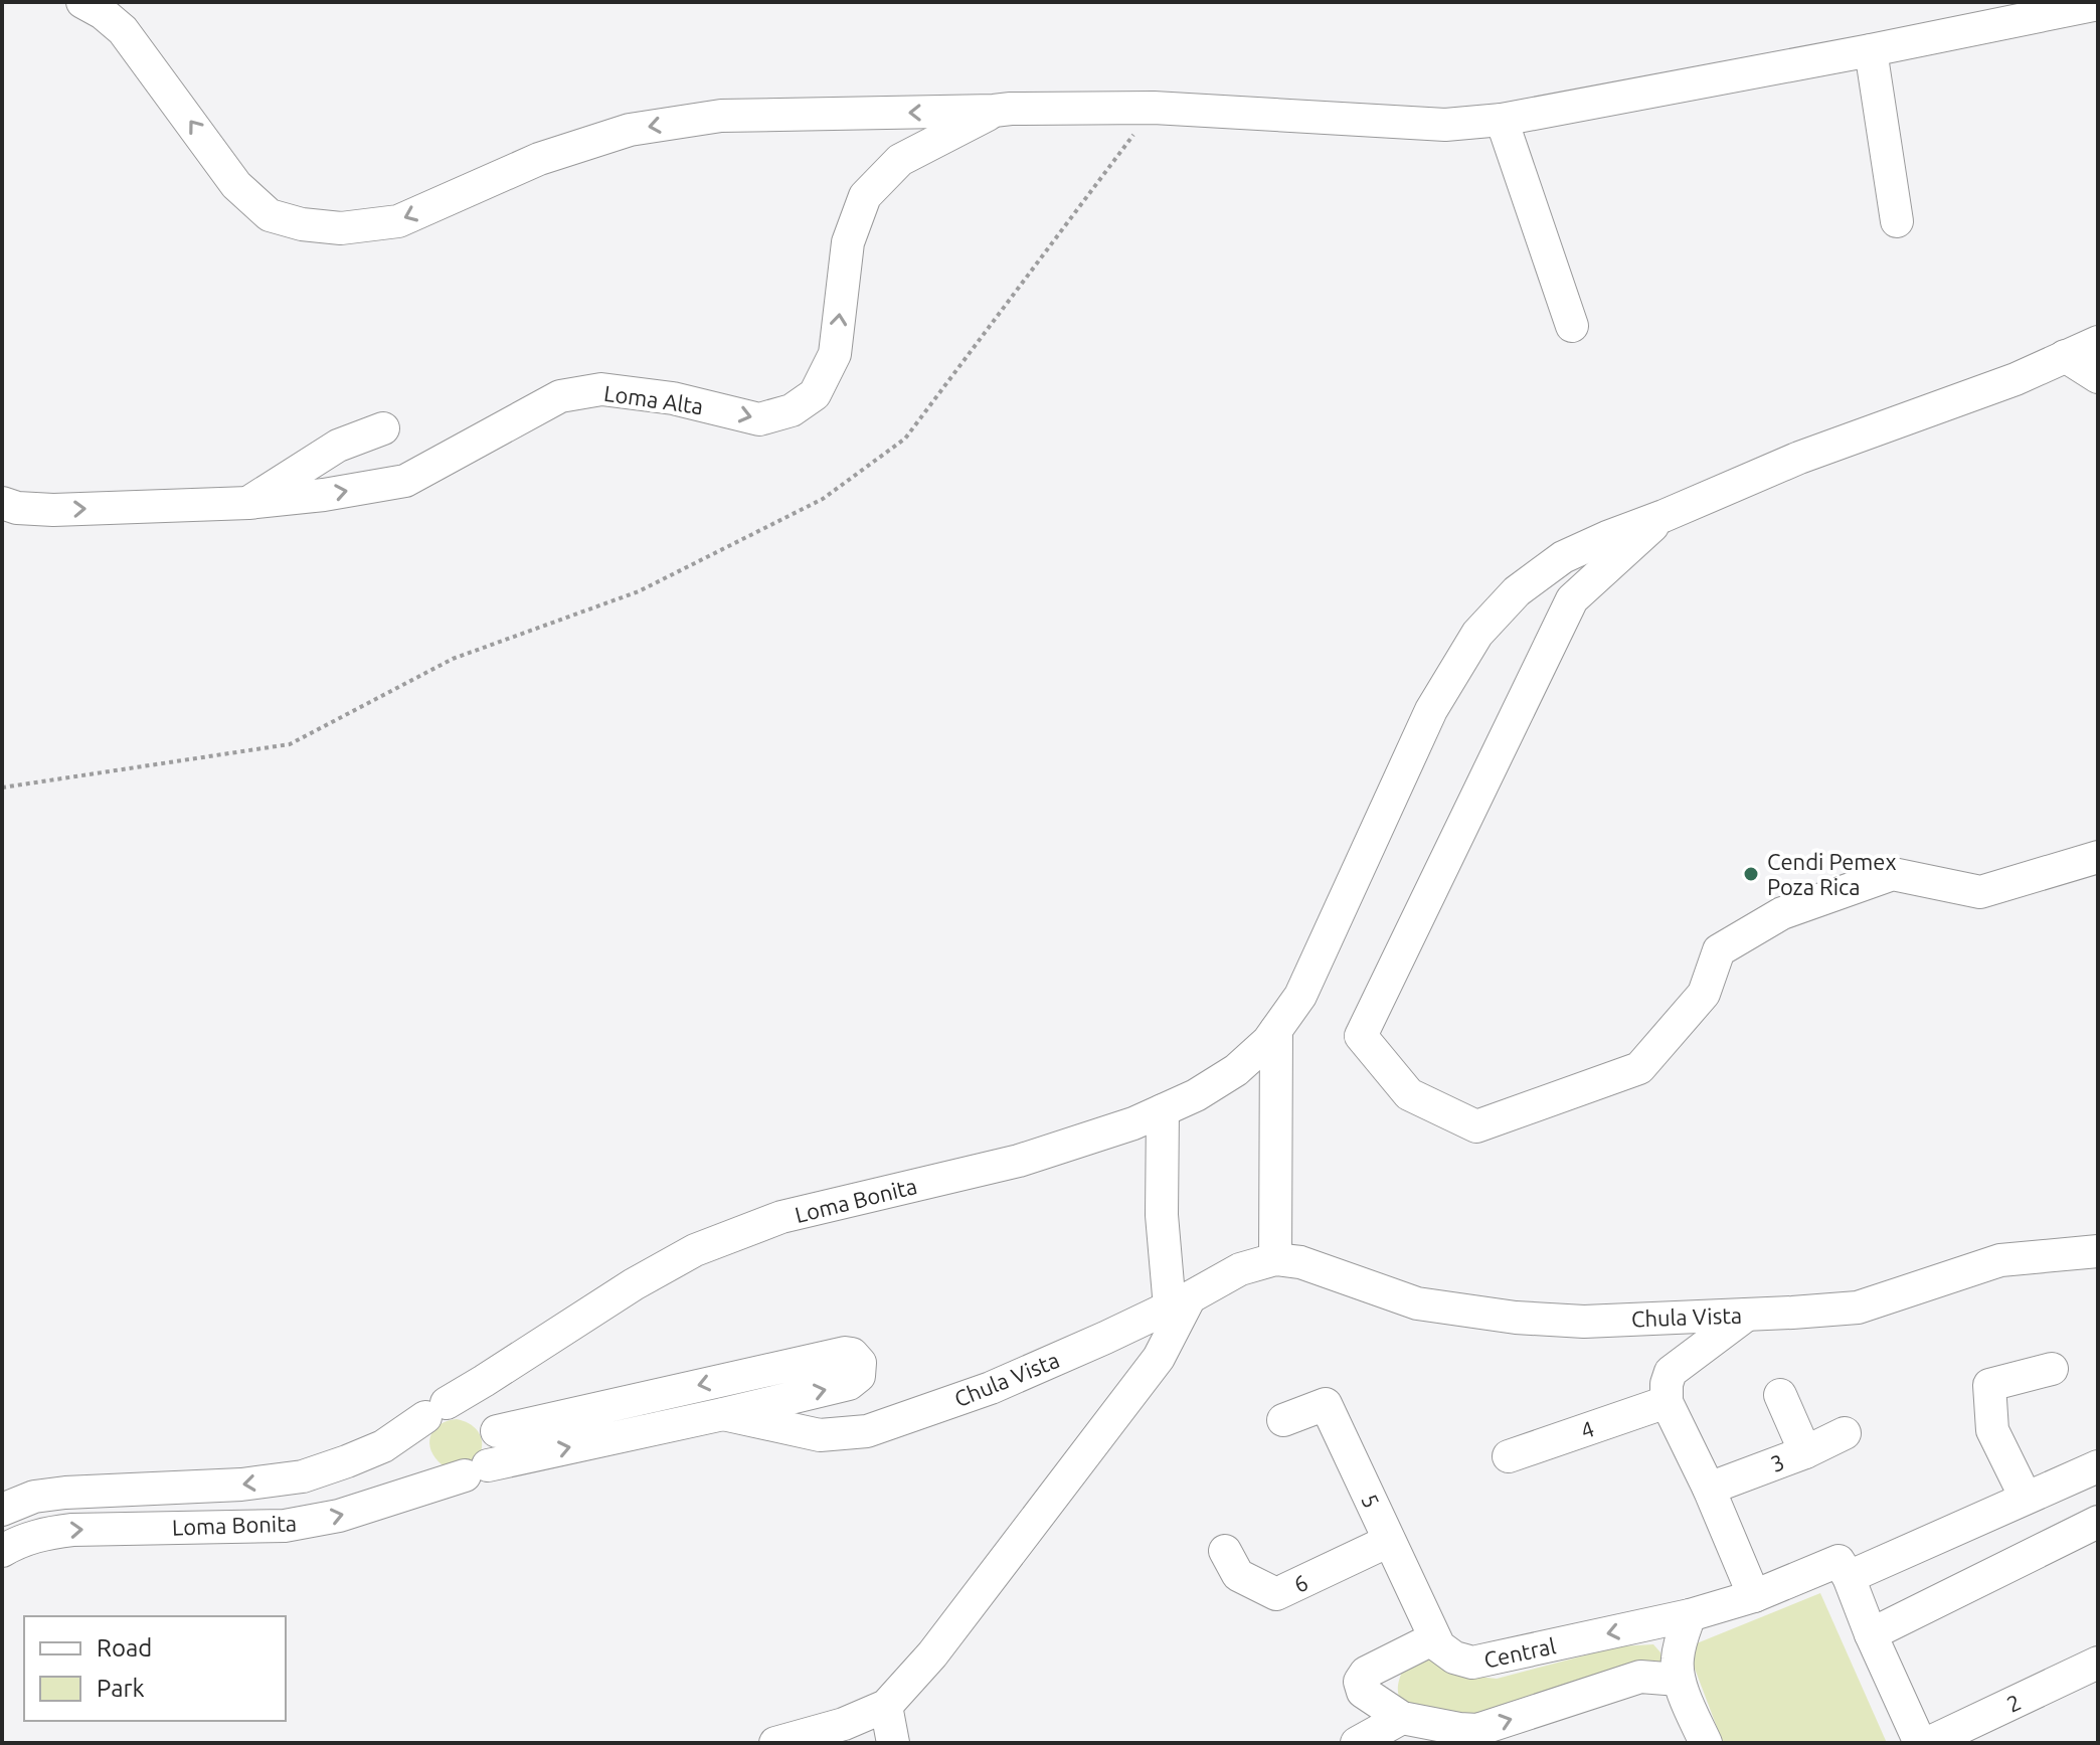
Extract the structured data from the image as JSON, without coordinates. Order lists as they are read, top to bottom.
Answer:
{
  "streets": {
    "street": [
      "Loma Alta",
      "Loma Bonita",
      "Chula Vista",
      "4",
      "3",
      "5",
      "6",
      "Central",
      "2"
    ]
  },
  "crossings": [
    ["Loma Bonita", "Chula Vista"],
    ["5", "6"],
    ["5", "Central"]
  ],
  "places": ["Cendi Pemex Poza Rica"],
  "legend": ["Road", "Park"]
}
